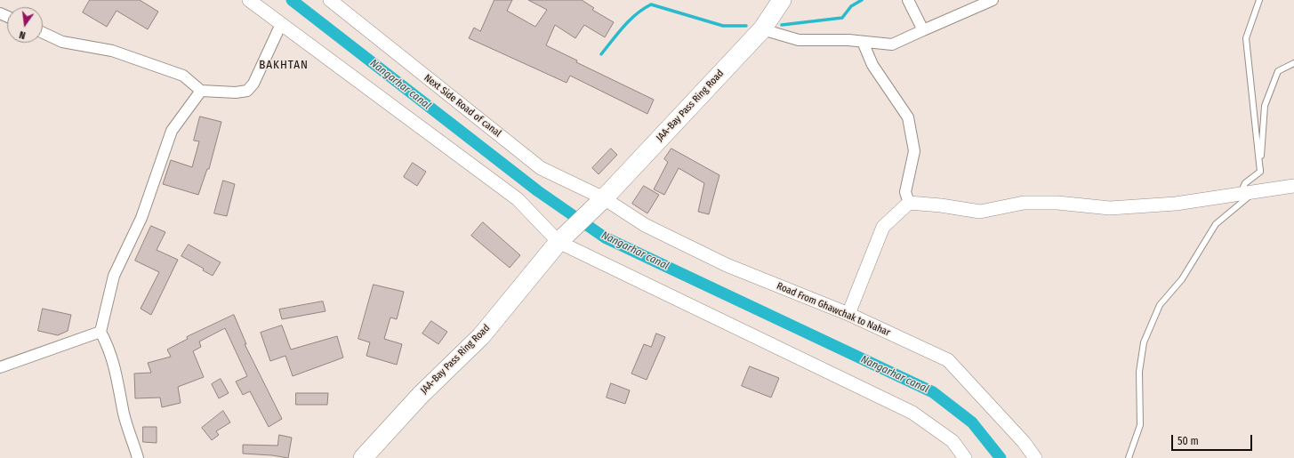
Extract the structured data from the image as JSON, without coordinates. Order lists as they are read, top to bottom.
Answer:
{
  "streets": {
    "highway": ["JAA-Bay Pass Ring Road"],
    "street": ["Next Side Road of canal", "Road From Ghawchak to Nahar"]
  },
  "crossings": [
    ["Next Side Road of canal", "JAA-Bay Pass Ring Road"],
    ["Next Side Road of canal", "Road From Ghawchak to Nahar"],
    ["JAA-Bay Pass Ring Road", "Road From Ghawchak to Nahar"]
  ],
  "districts": ["BAKHTAN"],
  "water": ["Nangarhar canal"],
  "scale_bar": "50 m",
  "north": "bottom"
}
